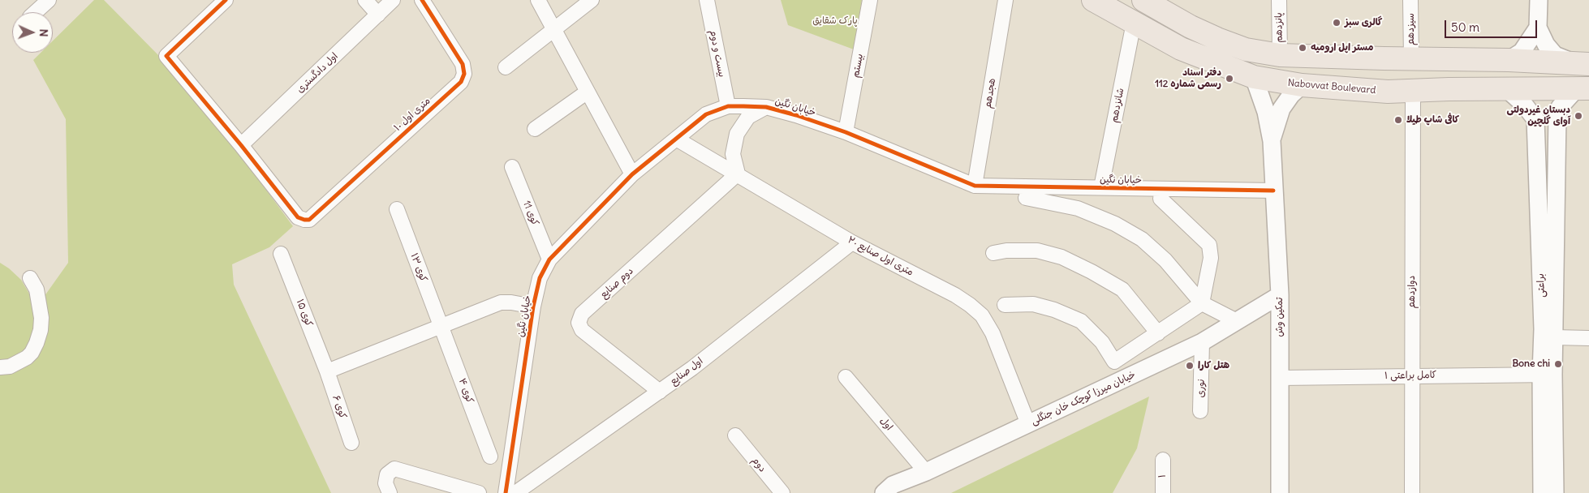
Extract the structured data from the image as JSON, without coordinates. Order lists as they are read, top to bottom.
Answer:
{
  "streets": {
    "main road": ["Nabovvat Boulevard"],
    "street": [
      "پانزدهم",
      "سیزدهم",
      "بیست و دوم",
      "بیستم",
      "اول دادگستری",
      "هجدهم",
      "شانزدهم",
      "خیابان نگین",
      "۱۰ متری اول",
      "کوی 11",
      "۲۰ متری اول صنایع",
      "کوی ۱۳",
      "دوم صنایع",
      "براعتی",
      "دوازدهم",
      "کوی ۱۵",
      "تمکین وش",
      "اول صنایع",
      "کامل براعتی ۱",
      "نوری",
      "کوی ۴",
      "خیابان میرزا کوچک خان جنگلی",
      "کوی ۶",
      "اول",
      "دوم",
      "۱"
    ]
  },
  "crossings": [
    ["بیست و دوم", "خیابان نگین"],
    ["بیستم", "خیابان نگین"],
    ["اول دادگستری", "۱۰ متری اول"],
    ["Nabovvat Boulevard", "شانزدهم"],
    ["Nabovvat Boulevard", "براعتی"],
    ["Nabovvat Boulevard", "دوازدهم"],
    ["هجدهم", "خیابان نگین"],
    ["شانزدهم", "خیابان نگین"],
    ["خیابان نگین", "کوی 11"],
    ["خیابان نگین", "۲۰ متری اول صنایع"],
    ["خیابان نگین", "تمکین وش"],
    ["۲۰ متری اول صنایع", "دوم صنایع"],
    ["۲۰ متری اول صنایع", "اول صنایع"],
    ["۲۰ متری اول صنایع", "خیابان میرزا کوچک خان جنگلی"],
    ["کوی ۱۳", "کوی ۴"],
    ["دوم صنایع", "اول صنایع"],
    ["براعتی", "کامل براعتی ۱"],
    ["دوازدهم", "کامل براعتی ۱"],
    ["کوی ۱۵", "کوی ۶"],
    ["تمکین وش", "کامل براعتی ۱"],
    ["تمکین وش", "خیابان میرزا کوچک خان جنگلی"],
    ["نوری", "خیابان میرزا کوچک خان جنگلی"],
    ["خیابان میرزا کوچک خان جنگلی", "اول"]
  ],
  "parks": ["پارک شقایق"],
  "places": [
    "گالری سبز",
    "مستر اپل ارومیه",
    "دفتر اسناد رسمی شماره 112",
    "دبستان غیردولتی آوای گلچین",
    "کافی شاپ طیلا",
    "Bone chi",
    "هتل کارا"
  ],
  "scale_bar": "50 m",
  "north": "right"
}
